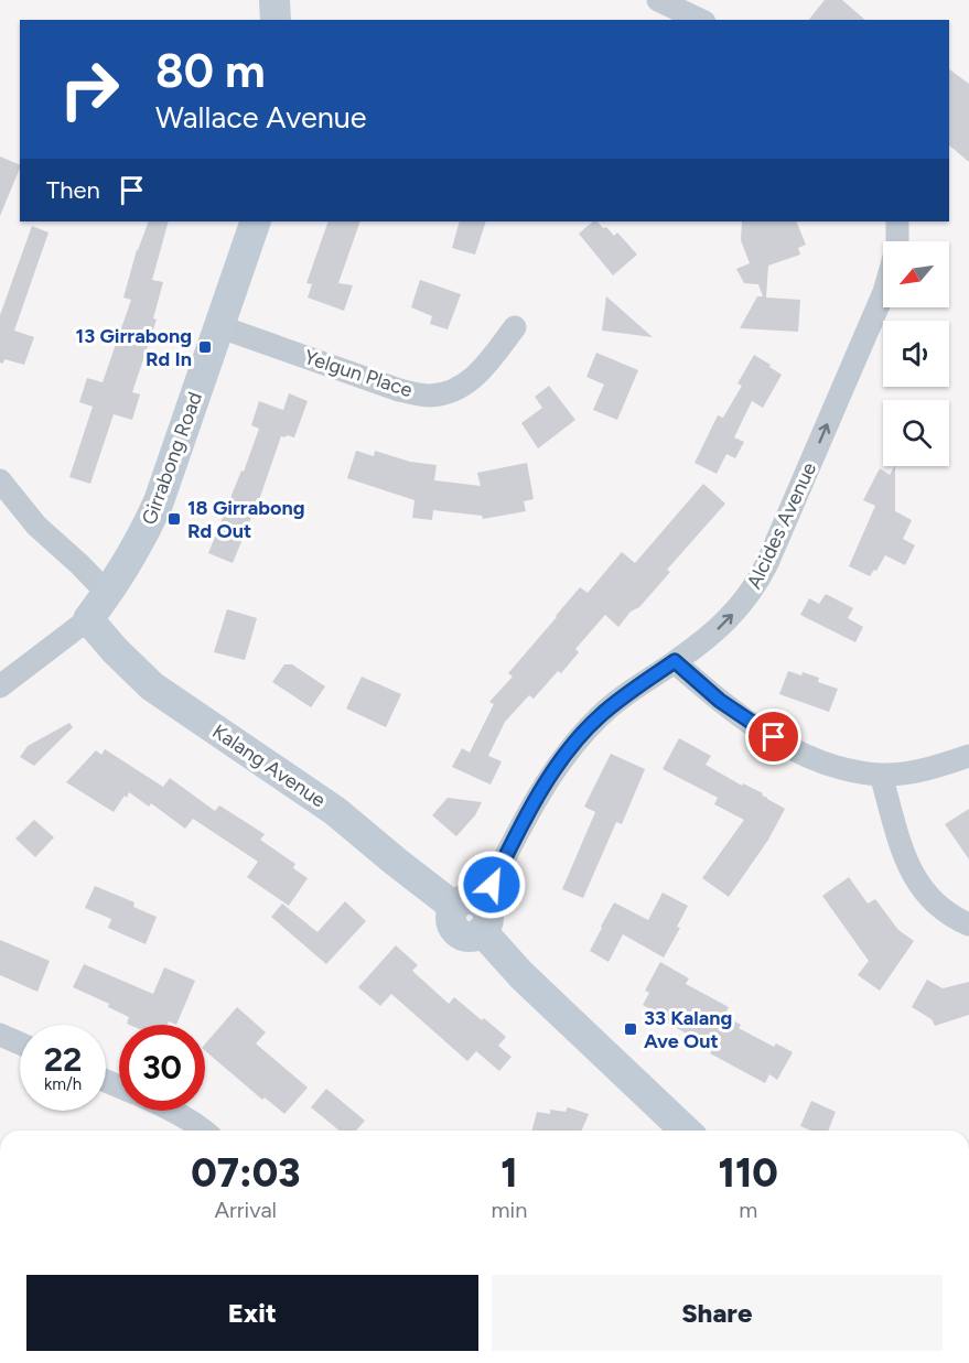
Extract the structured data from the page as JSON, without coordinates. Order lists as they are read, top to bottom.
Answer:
{
  "streets": {
    "street": [
      "Yelgun Place",
      "Girrabong Road",
      "Alcides Avenue",
      "Kalang Avenue"
    ]
  },
  "crossings": [
    ["Yelgun Place", "Girrabong Road"],
    ["Girrabong Road", "Kalang Avenue"],
    ["Alcides Avenue", "Kalang Avenue"]
  ],
  "one_way": ["Alcides Avenue"],
  "places": {
    "transit": ["13 Girrabong Rd In", "18 Girrabong Rd Out", "33 Kalang Ave Out"]
  },
  "north": "bottom left",
  "page": {
    "turn": ["80 m", "Wallace Avenue"],
    "then": "Then",
    "speed": "22 km/h",
    "limit": "30",
    "eta": [
      "07:03",
      "Arrival",
      "1",
      "min",
      "110",
      "m"
    ],
    "buttons": ["Exit", "Share"]
  }
}
